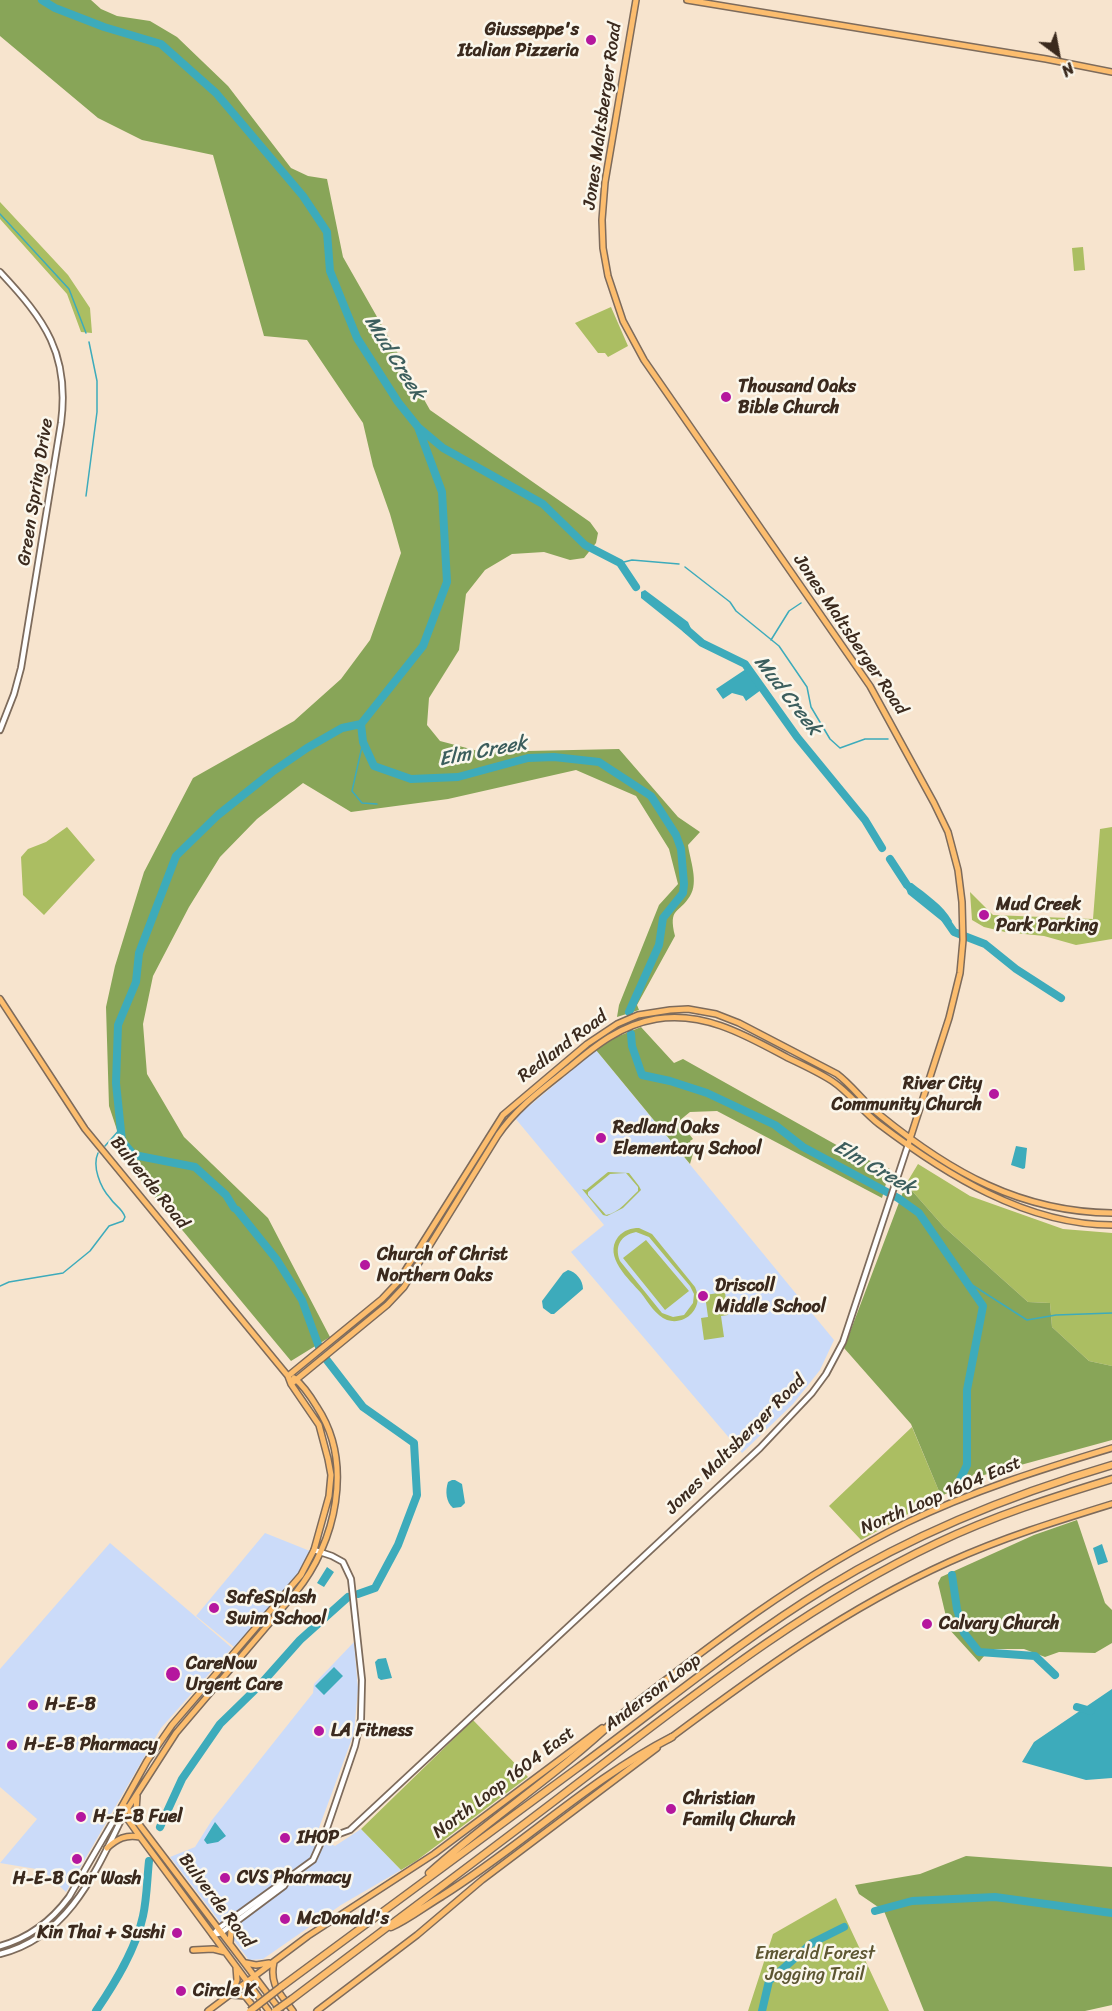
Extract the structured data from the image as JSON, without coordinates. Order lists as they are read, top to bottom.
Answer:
{
  "streets": {
    "highway": ["Anderson Loop"],
    "main road": [
      "Jones Maltsberger Road",
      "Redland Road",
      "Bulverde Road",
      "North Loop 1604 East"
    ],
    "street": ["Green Spring Drive"]
  },
  "crossings": [
    ["Jones Maltsberger Road", "Redland Road"],
    ["Redland Road", "Bulverde Road"],
    ["Bulverde Road", "North Loop 1604 East"]
  ],
  "water": ["Mud Creek", "Elm Creek"],
  "parks": ["Emerald Forest Jogging Trail"],
  "places": [
    "Giusseppe's Italian Pizzeria",
    "Thousand Oaks Bible Church",
    "Mud Creek Park Parking",
    "River City Community Church",
    "Redland Oaks Elementary School",
    "Church of Christ Northern Oaks",
    "Driscoll Middle School",
    "SafeSplash Swim School",
    "Calvary Church",
    "CareNow Urgent Care",
    "H-E-B",
    "LA Fitness",
    "H-E-B Pharmacy",
    "Christian Family Church",
    "H-E-B Fuel",
    "IHOP",
    "H-E-B Car Wash",
    "CVS Pharmacy",
    "McDonald's",
    "Kin Thai + Sushi",
    "Circle K"
  ],
  "north": "bottom right"
}
